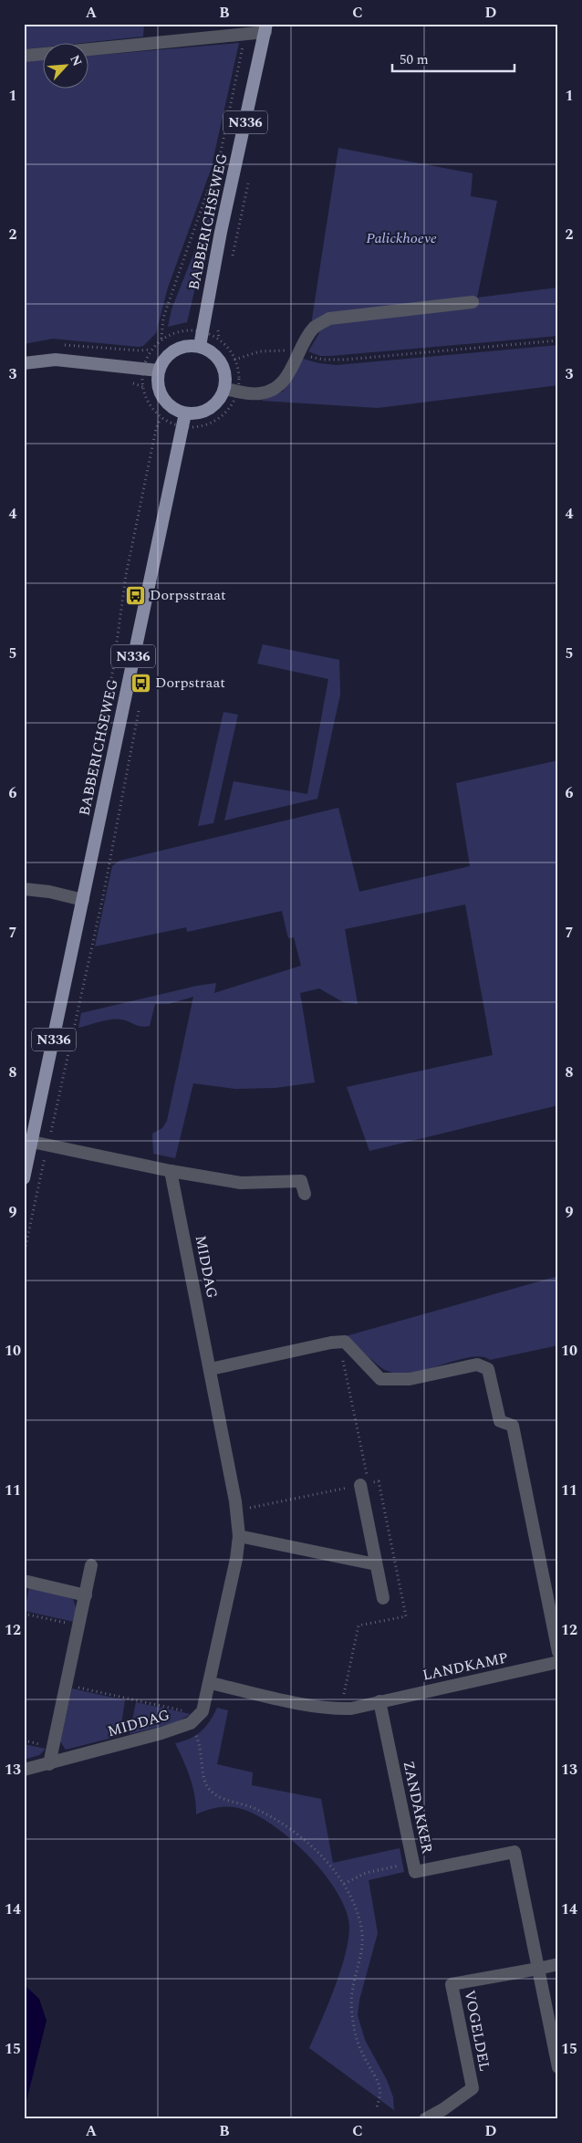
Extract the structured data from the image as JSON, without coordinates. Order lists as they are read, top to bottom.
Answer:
{
  "streets": {
    "main road": ["N336", "BABBERICHSEWEG"],
    "street": [
      "MIDDAG",
      "LANDKAMP",
      "ZANDAKKER",
      "VOGELDEL"
    ]
  },
  "crossings": [
    ["N336", "BABBERICHSEWEG"],
    ["LANDKAMP", "ZANDAKKER"],
    ["ZANDAKKER", "VOGELDEL"]
  ],
  "parks": ["Palickhoeve"],
  "places": {
    "bus stop": ["Dorpsstraat", "Dorpstraat"]
  },
  "scale_bar": "50 m",
  "north": "top right",
  "grid": {
    "columns": [
      "A",
      "B",
      "C",
      "D"
    ],
    "rows": [
      "1",
      "2",
      "3",
      "4",
      "5",
      "6",
      "7",
      "8",
      "9",
      "10",
      "11",
      "12",
      "13",
      "14",
      "15"
    ]
  }
}
